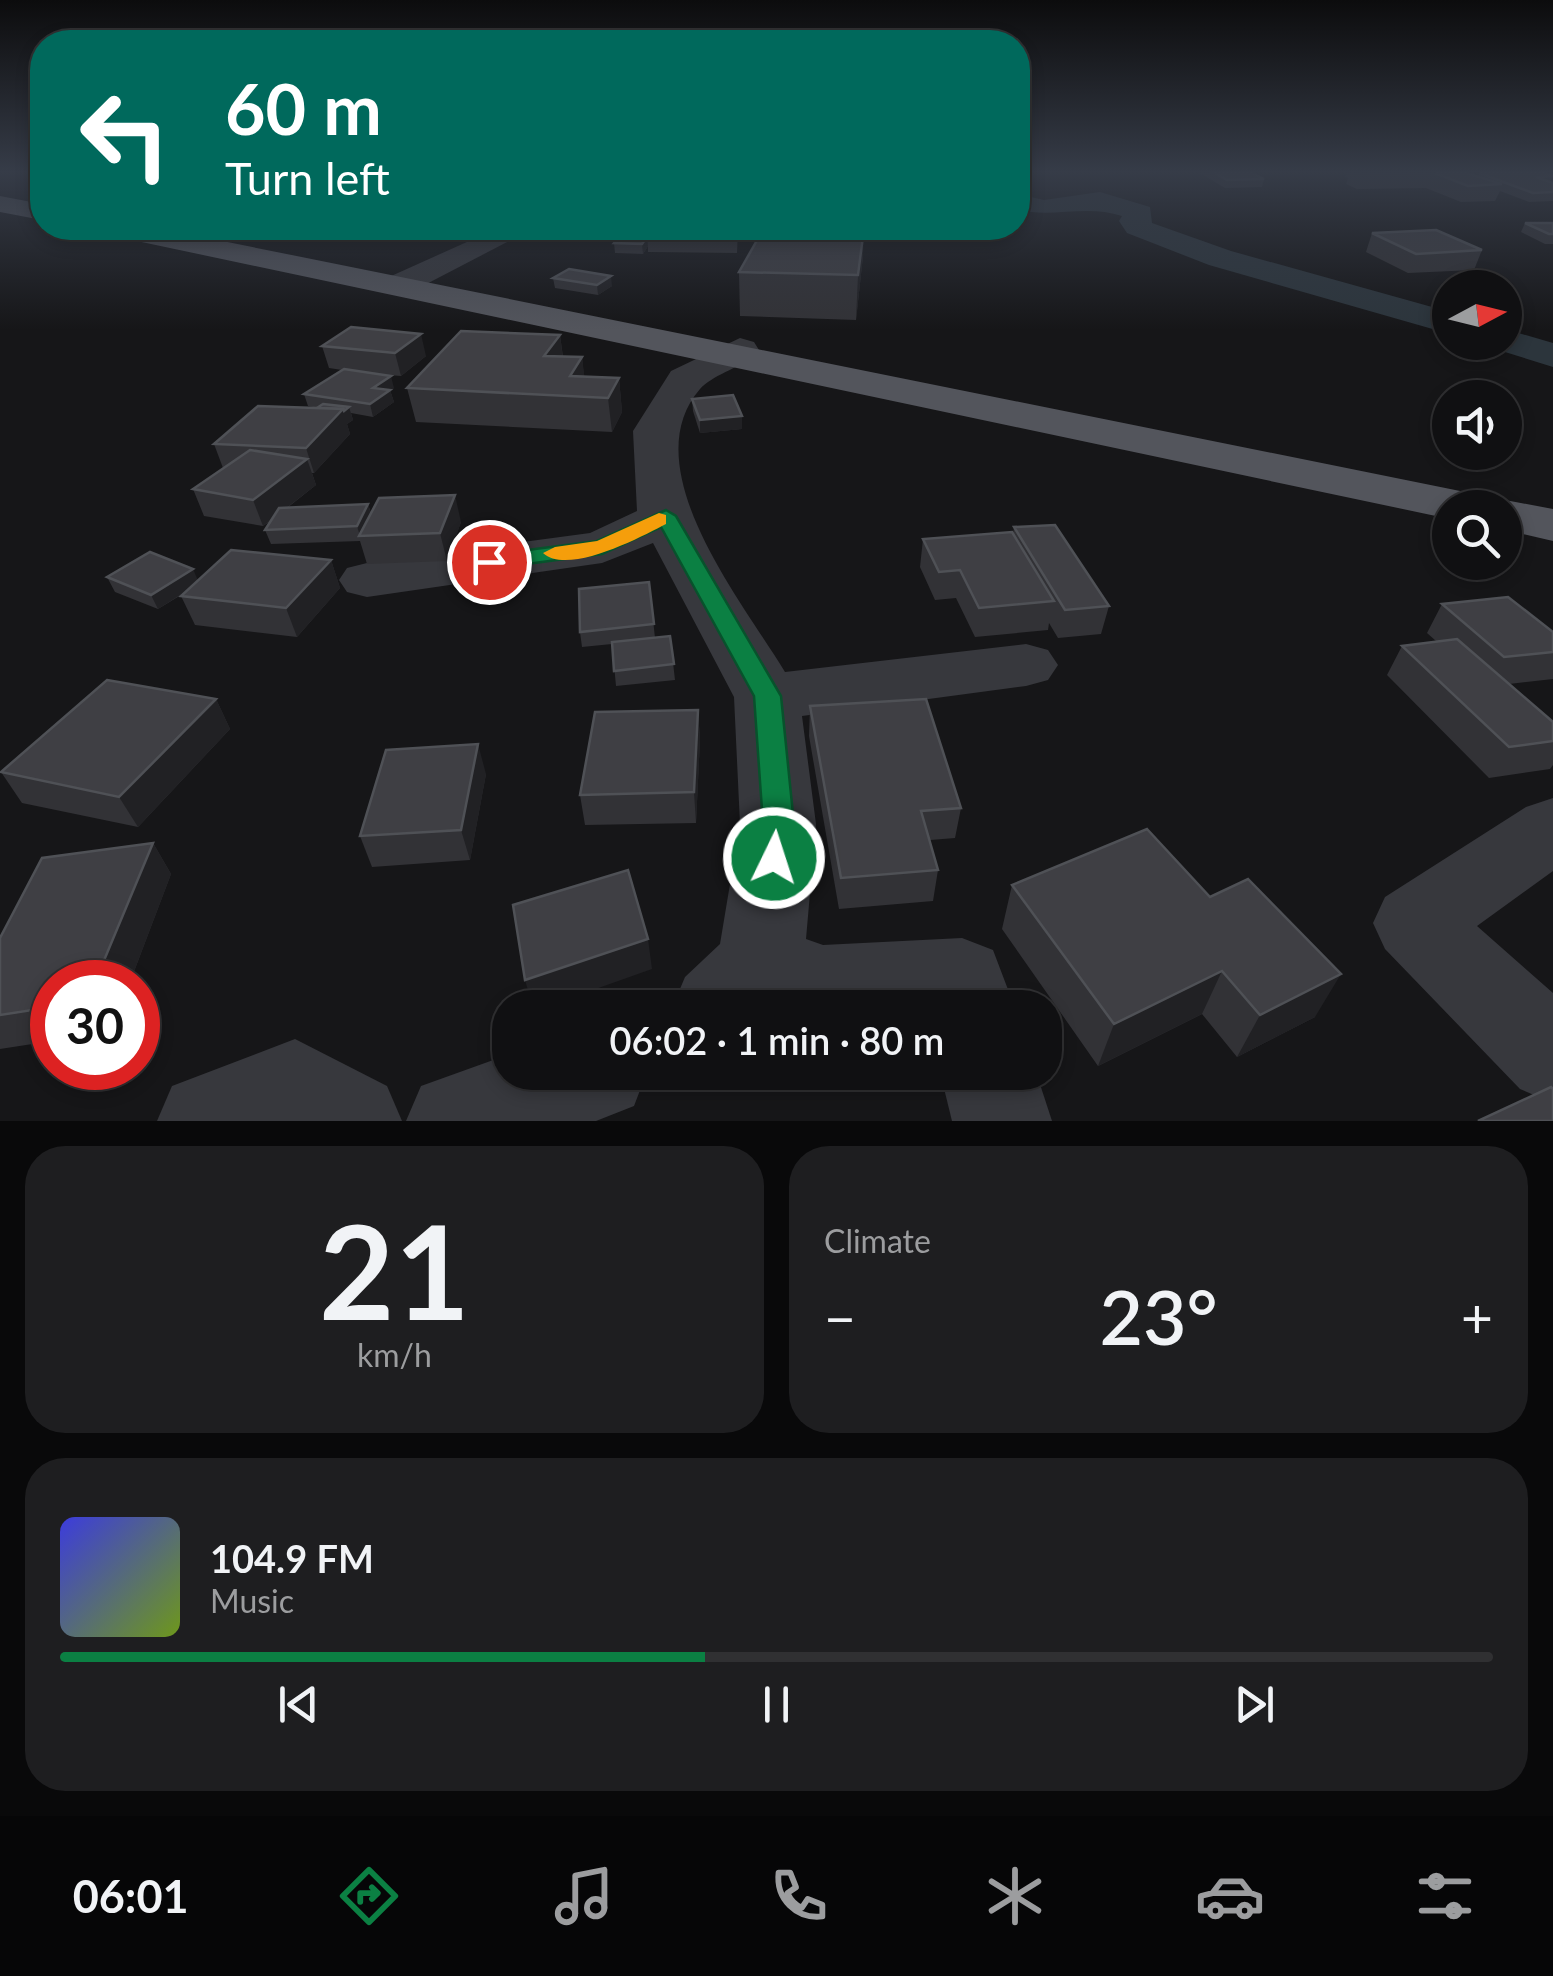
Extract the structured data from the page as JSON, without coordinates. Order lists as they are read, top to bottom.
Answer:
{
  "north": "right",
  "page": {
    "turn": ["60 m", "Turn left"],
    "limit": "30",
    "trip": "06:02 · 1 min · 80 m",
    "tile": [
      ["21", "km/h"],
      "Climate"
    ],
    "heat": ["−", "23°", "+"],
    "song": ["104.9 FM", "Music"],
    "tabs": "06:01"
  }
}
